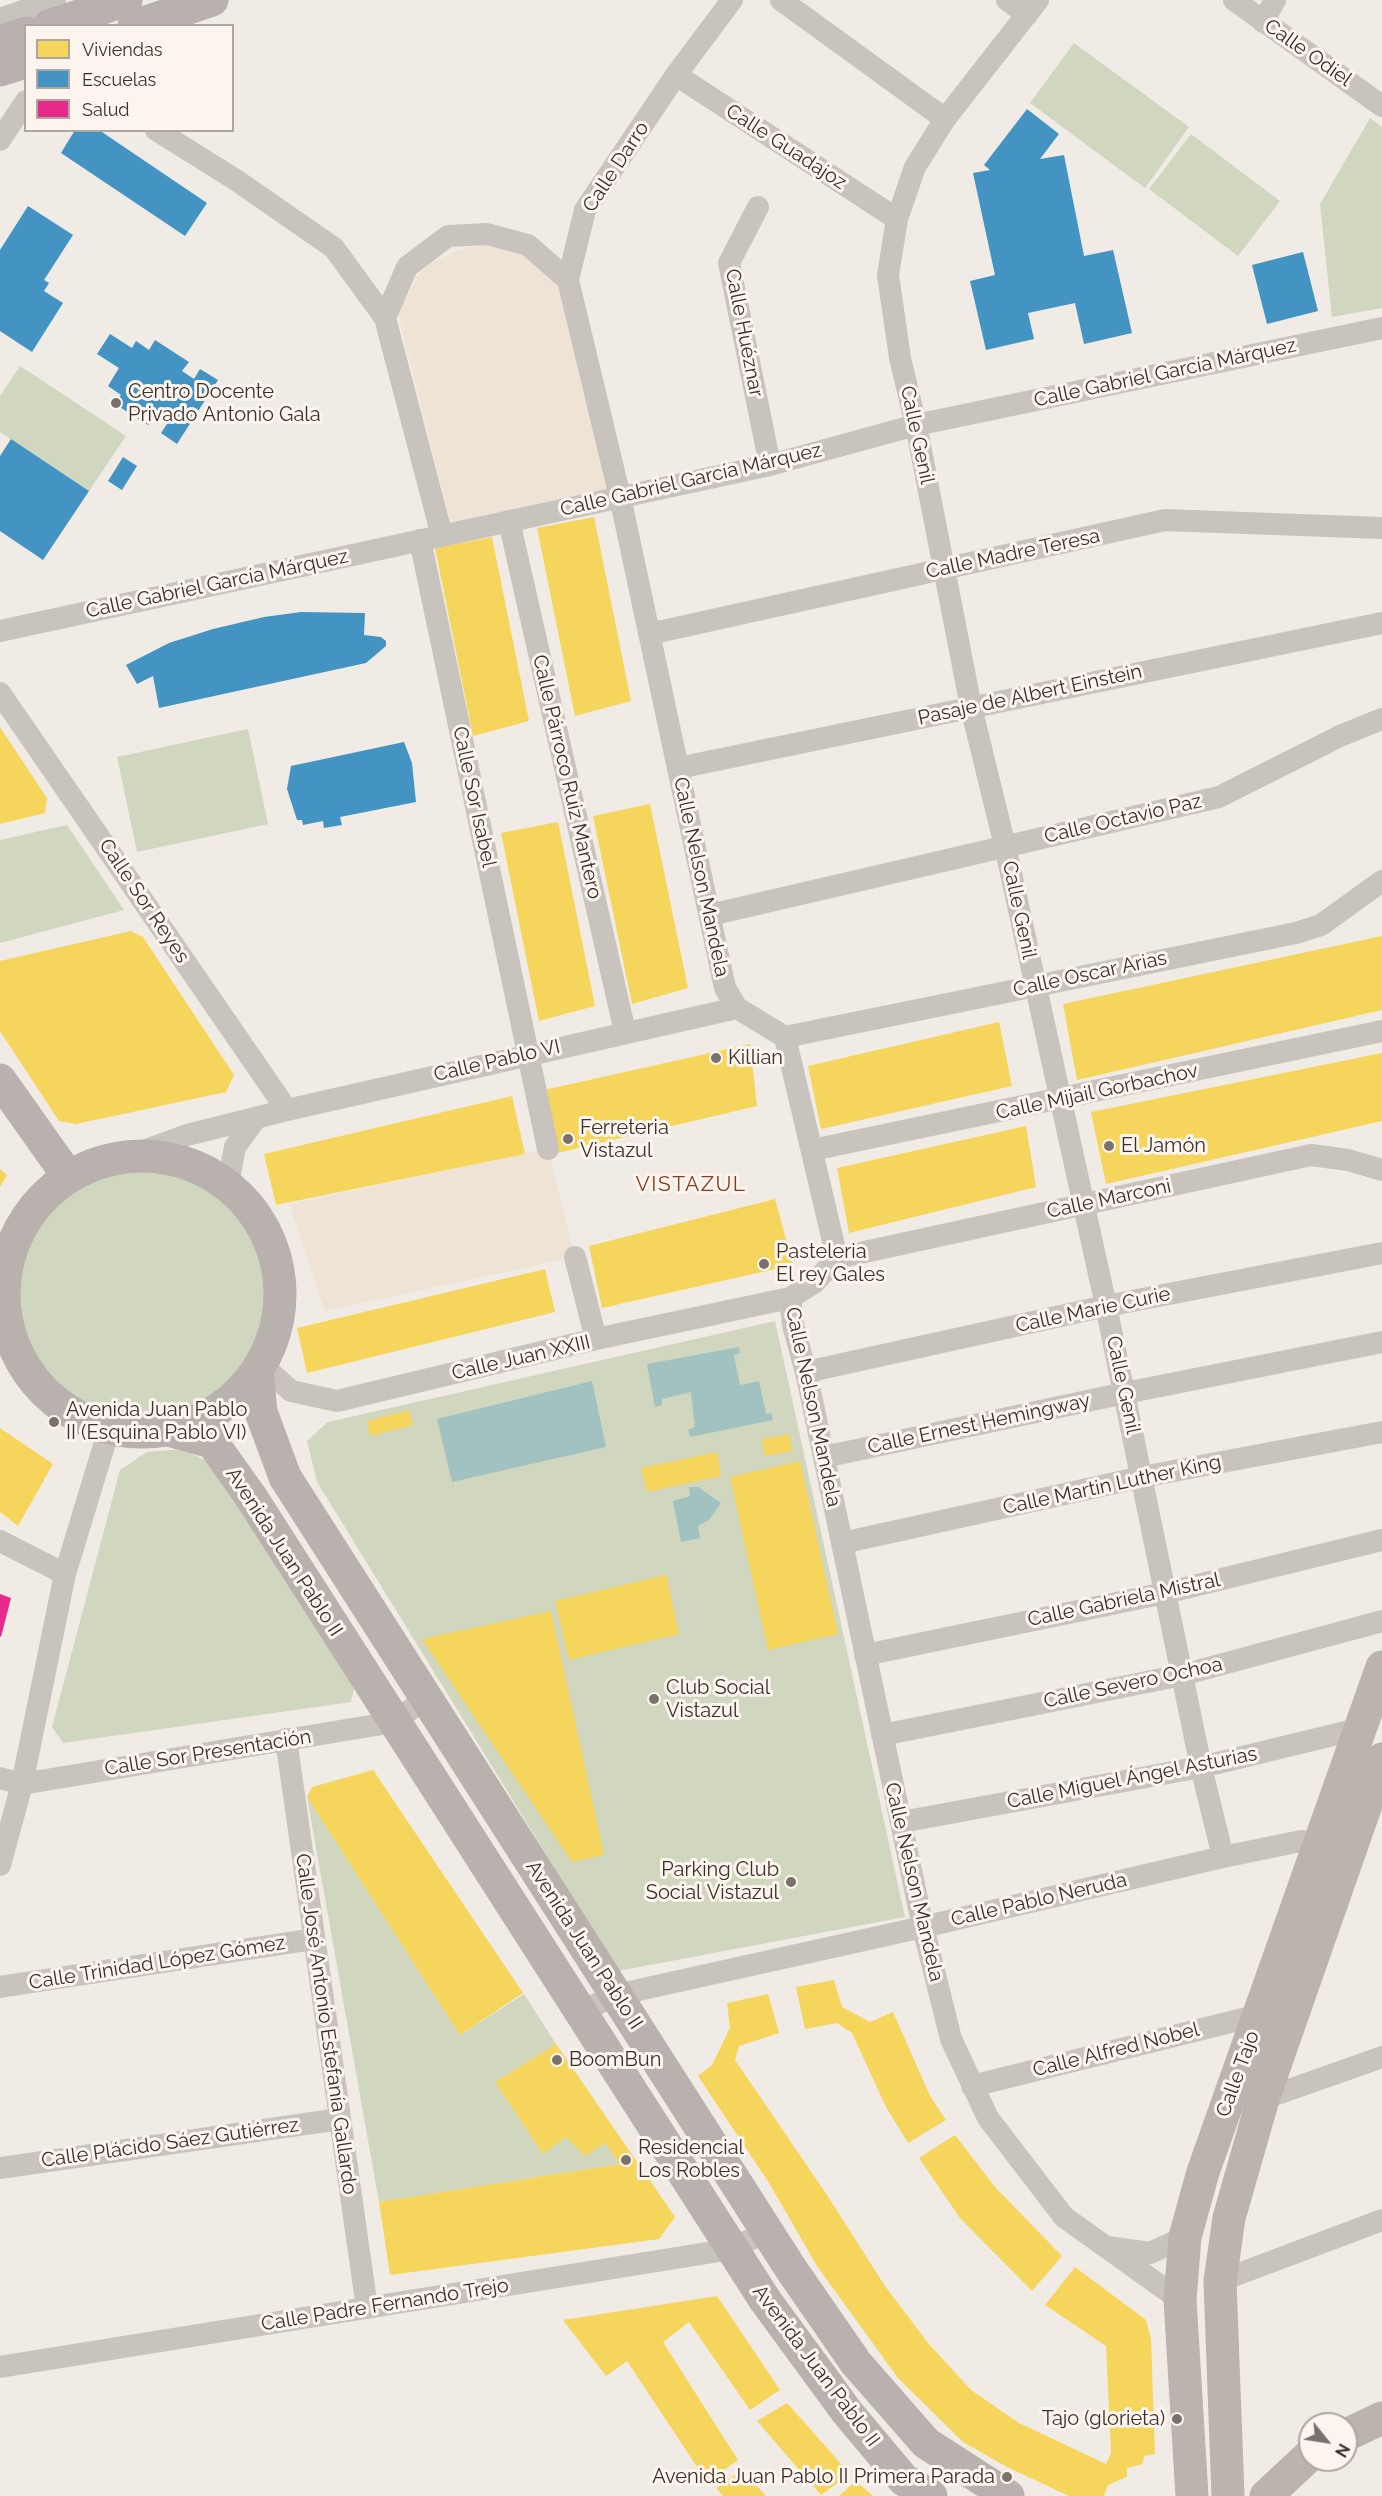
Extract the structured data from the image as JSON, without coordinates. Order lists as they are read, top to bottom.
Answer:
{
  "streets": {
    "main road": ["Avenida Juan Pablo II"],
    "street": [
      "Calle Odiel",
      "Calle Guadajoz",
      "Calle Darro",
      "Calle Huéznar",
      "Calle Gabriel García Márquez",
      "Calle Genil",
      "Calle Madre Teresa",
      "Pasaje de Albert Einstein",
      "Calle Párroco Ruiz Mantero",
      "Calle Sor Isabel",
      "Calle Octavio Paz",
      "Calle Nelson Mandela",
      "Calle Sor Reyes",
      "Calle Oscar Arias",
      "Calle Pablo VI",
      "Calle Mijail Gorbachov",
      "Calle Marconi",
      "Calle Marie Curie",
      "Calle Juan XXIII",
      "Calle Ernest Hemingway",
      "Calle Martin Luther King",
      "Calle Gabriela Mistral",
      "Calle Severo Ochoa",
      "Calle Sor Presentación",
      "Calle Miguel Ángel Asturias",
      "Calle Pablo Neruda",
      "Calle Trinidad López Gómez",
      "Calle José Antonio Estefanía Gallardo",
      "Calle Alfred Nobel",
      "Calle Tajo",
      "Calle Plácido Sáez Gutiérrez",
      "Calle Padre Fernando Trejo"
    ]
  },
  "crossings": [
    ["Calle Guadajoz", "Calle Darro"],
    ["Calle Guadajoz", "Calle Genil"],
    ["Calle Darro", "Calle Gabriel García Márquez"],
    ["Calle Darro", "Calle Nelson Mandela"],
    ["Calle Huéznar", "Calle Gabriel García Márquez"],
    ["Calle Gabriel García Márquez", "Calle Genil"],
    ["Calle Gabriel García Márquez", "Calle Párroco Ruiz Mantero"],
    ["Calle Gabriel García Márquez", "Calle Sor Isabel"],
    ["Calle Gabriel García Márquez", "Calle Nelson Mandela"],
    ["Calle Genil", "Calle Madre Teresa"],
    ["Calle Genil", "Pasaje de Albert Einstein"],
    ["Calle Genil", "Calle Octavio Paz"],
    ["Calle Genil", "Calle Oscar Arias"],
    ["Calle Genil", "Calle Mijail Gorbachov"],
    ["Calle Genil", "Calle Marconi"],
    ["Calle Genil", "Calle Marie Curie"],
    ["Calle Genil", "Calle Ernest Hemingway"],
    ["Calle Genil", "Calle Martin Luther King"],
    ["Calle Genil", "Calle Gabriela Mistral"],
    ["Calle Genil", "Calle Severo Ochoa"],
    ["Calle Genil", "Calle Miguel Ángel Asturias"],
    ["Calle Genil", "Calle Pablo Neruda"],
    ["Calle Madre Teresa", "Calle Nelson Mandela"],
    ["Pasaje de Albert Einstein", "Calle Nelson Mandela"],
    ["Calle Párroco Ruiz Mantero", "Calle Pablo VI"],
    ["Calle Sor Isabel", "Calle Pablo VI"],
    ["Calle Octavio Paz", "Calle Nelson Mandela"],
    ["Calle Nelson Mandela", "Calle Pablo VI"],
    ["Calle Nelson Mandela", "Calle Marconi"],
    ["Calle Nelson Mandela", "Calle Marie Curie"],
    ["Calle Nelson Mandela", "Calle Juan XXIII"],
    ["Calle Nelson Mandela", "Calle Ernest Hemingway"],
    ["Calle Nelson Mandela", "Calle Martin Luther King"],
    ["Calle Nelson Mandela", "Calle Gabriela Mistral"],
    ["Calle Nelson Mandela", "Calle Severo Ochoa"],
    ["Calle Nelson Mandela", "Calle Miguel Ángel Asturias"],
    ["Calle Nelson Mandela", "Calle Pablo Neruda"],
    ["Calle Nelson Mandela", "Calle Alfred Nobel"],
    ["Calle Nelson Mandela", "Calle Tajo"],
    ["Calle Sor Reyes", "Calle Pablo VI"],
    ["Calle Juan XXIII", "Avenida Juan Pablo II"],
    ["Avenida Juan Pablo II", "Calle Sor Presentación"],
    ["Avenida Juan Pablo II", "Calle Pablo Neruda"],
    ["Avenida Juan Pablo II", "Calle Padre Fernando Trejo"],
    ["Calle Sor Presentación", "Calle José Antonio Estefanía Gallardo"],
    ["Calle Miguel Ángel Asturias", "Calle Tajo"],
    ["Calle Pablo Neruda", "Calle Tajo"],
    ["Calle Trinidad López Gómez", "Calle José Antonio Estefanía Gallardo"],
    ["Calle José Antonio Estefanía Gallardo", "Calle Plácido Sáez Gutiérrez"],
    ["Calle José Antonio Estefanía Gallardo", "Calle Padre Fernando Trejo"],
    ["Calle Alfred Nobel", "Calle Tajo"]
  ],
  "districts": ["VISTAZUL"],
  "places": [
    "Centro Docente Privado Antonio Gala",
    "Killian",
    "Ferreteria Vistazul",
    "El Jamón",
    "Pasteleria El rey Gales",
    "Avenida Juan Pablo II (Esquina Pablo VI)",
    "Club Social Vistazul",
    "Parking Club Social Vistazul",
    "BoomBun",
    "Residencial Los Robles",
    "Tajo (glorieta)",
    "Avenida Juan Pablo II Primera Parada"
  ],
  "legend": ["Viviendas", "Escuelas", "Salud"],
  "north": "bottom right"
}
